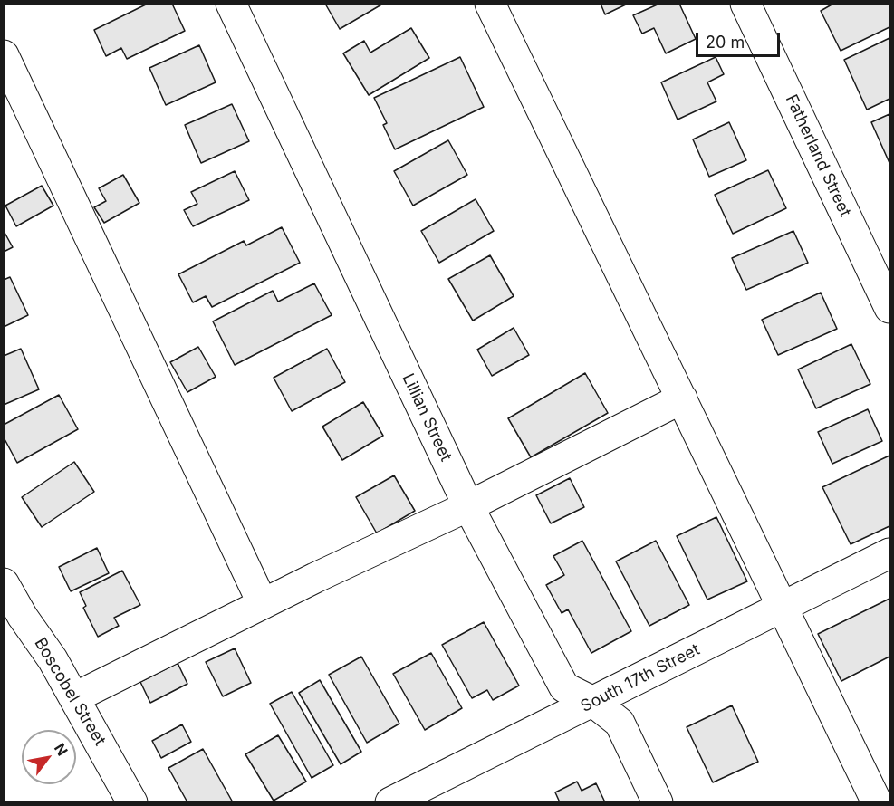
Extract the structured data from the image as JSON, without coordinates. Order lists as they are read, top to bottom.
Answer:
{
  "streets": {
    "street": [
      "Fatherland Street",
      "Lillian Street",
      "South 17th Street",
      "Boscobel Street"
    ]
  },
  "crossings": [
    ["Lillian Street", "South 17th Street"]
  ],
  "scale_bar": "20 m",
  "north": "top right"
}
